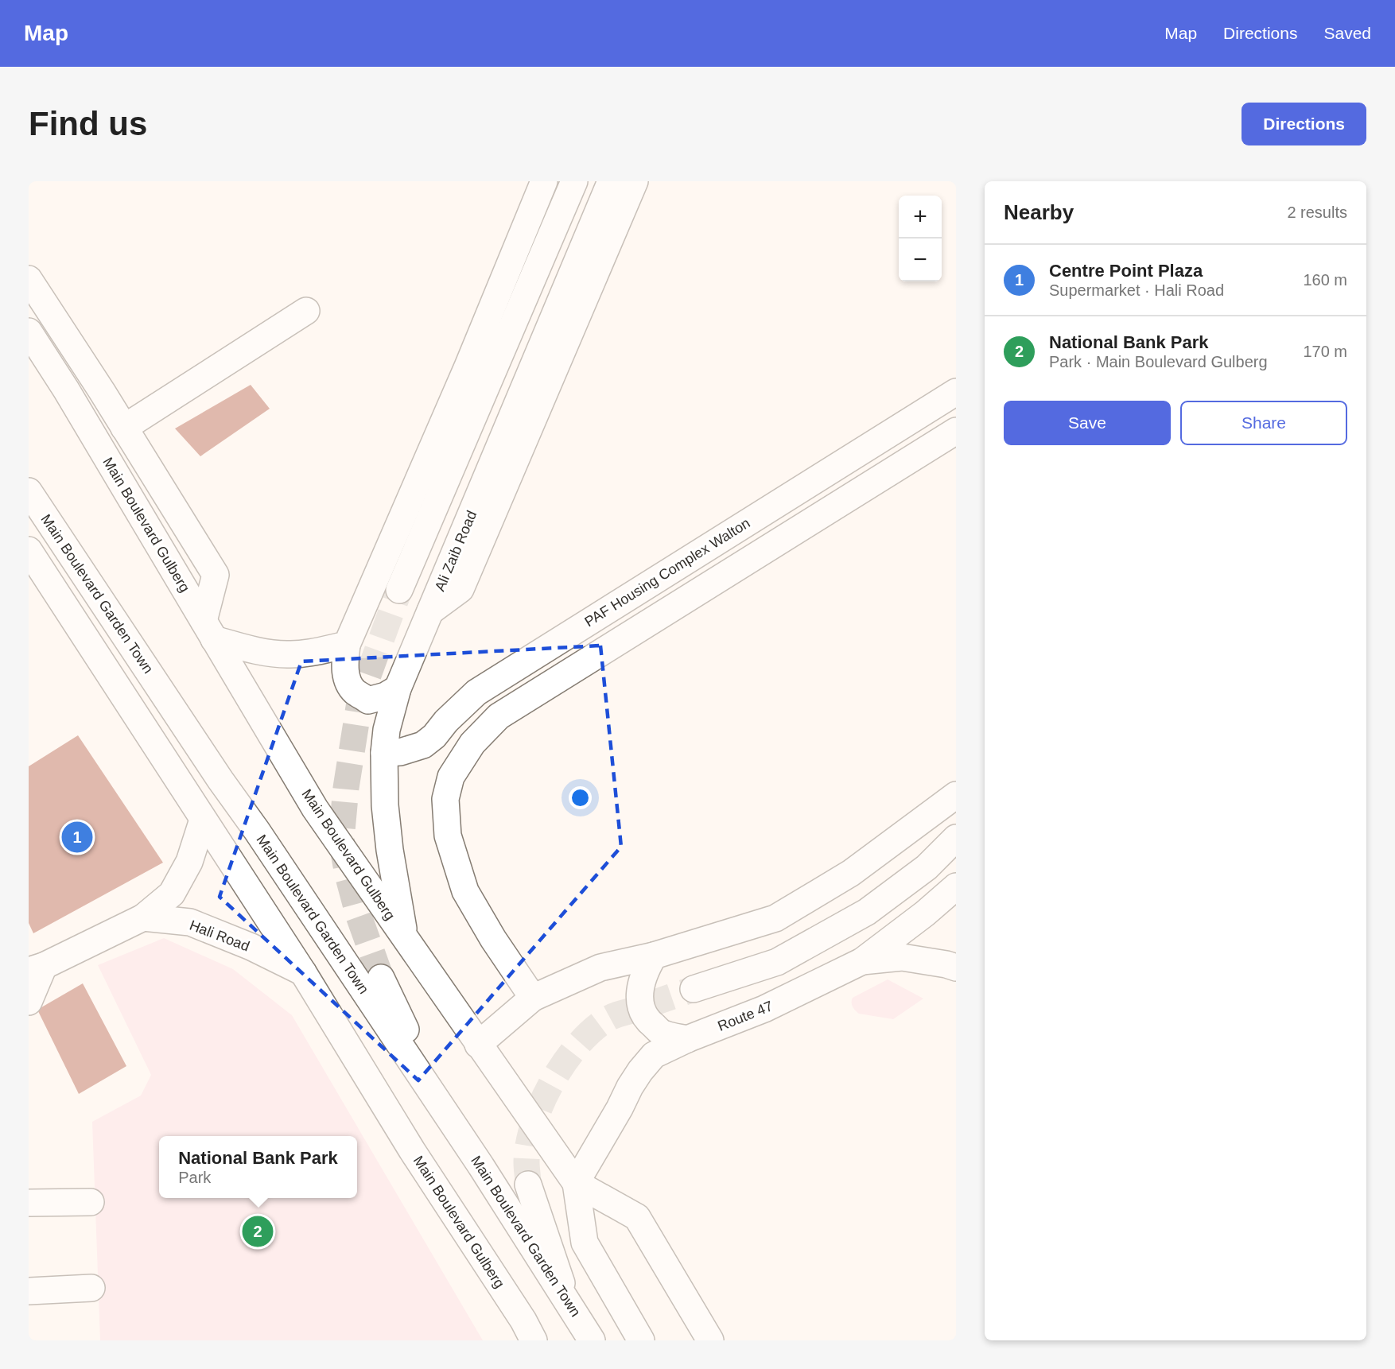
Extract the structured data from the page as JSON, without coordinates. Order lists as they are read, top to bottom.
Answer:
{
  "streets": {
    "main road": [
      "Main Boulevard Gulberg",
      "Ali Zaib Road",
      "PAF Housing Complex Walton",
      "Main Boulevard Garden Town",
      "Hali Road",
      "Route 47"
    ]
  },
  "crossings": [
    ["Main Boulevard Gulberg", "Ali Zaib Road"],
    ["Main Boulevard Gulberg", "Hali Road"],
    ["Main Boulevard Gulberg", "Route 47"],
    ["Ali Zaib Road", "PAF Housing Complex Walton"]
  ],
  "page": {
    "header": "Map",
    "nav": ["Map", "Directions", "Saved"],
    "buttons": [
      "Directions",
      ["Save", "Share"]
    ],
    "title": "Find us",
    "heading": ["Nearby", "2 results"],
    "map_buttons": ["+", "−"],
    "list": [
      {
        "mark": "1",
        "name": "Centre Point Plaza",
        "note": "Supermarket · Hali Road",
        "value": "160 m"
      },
      {
        "mark": "2",
        "name": "National Bank Park",
        "note": "Park · Main Boulevard Gulberg",
        "value": "170 m"
      }
    ],
    "pins": ["1", "2"],
    "popup": ["National Bank Park", "Park"]
  }
}
